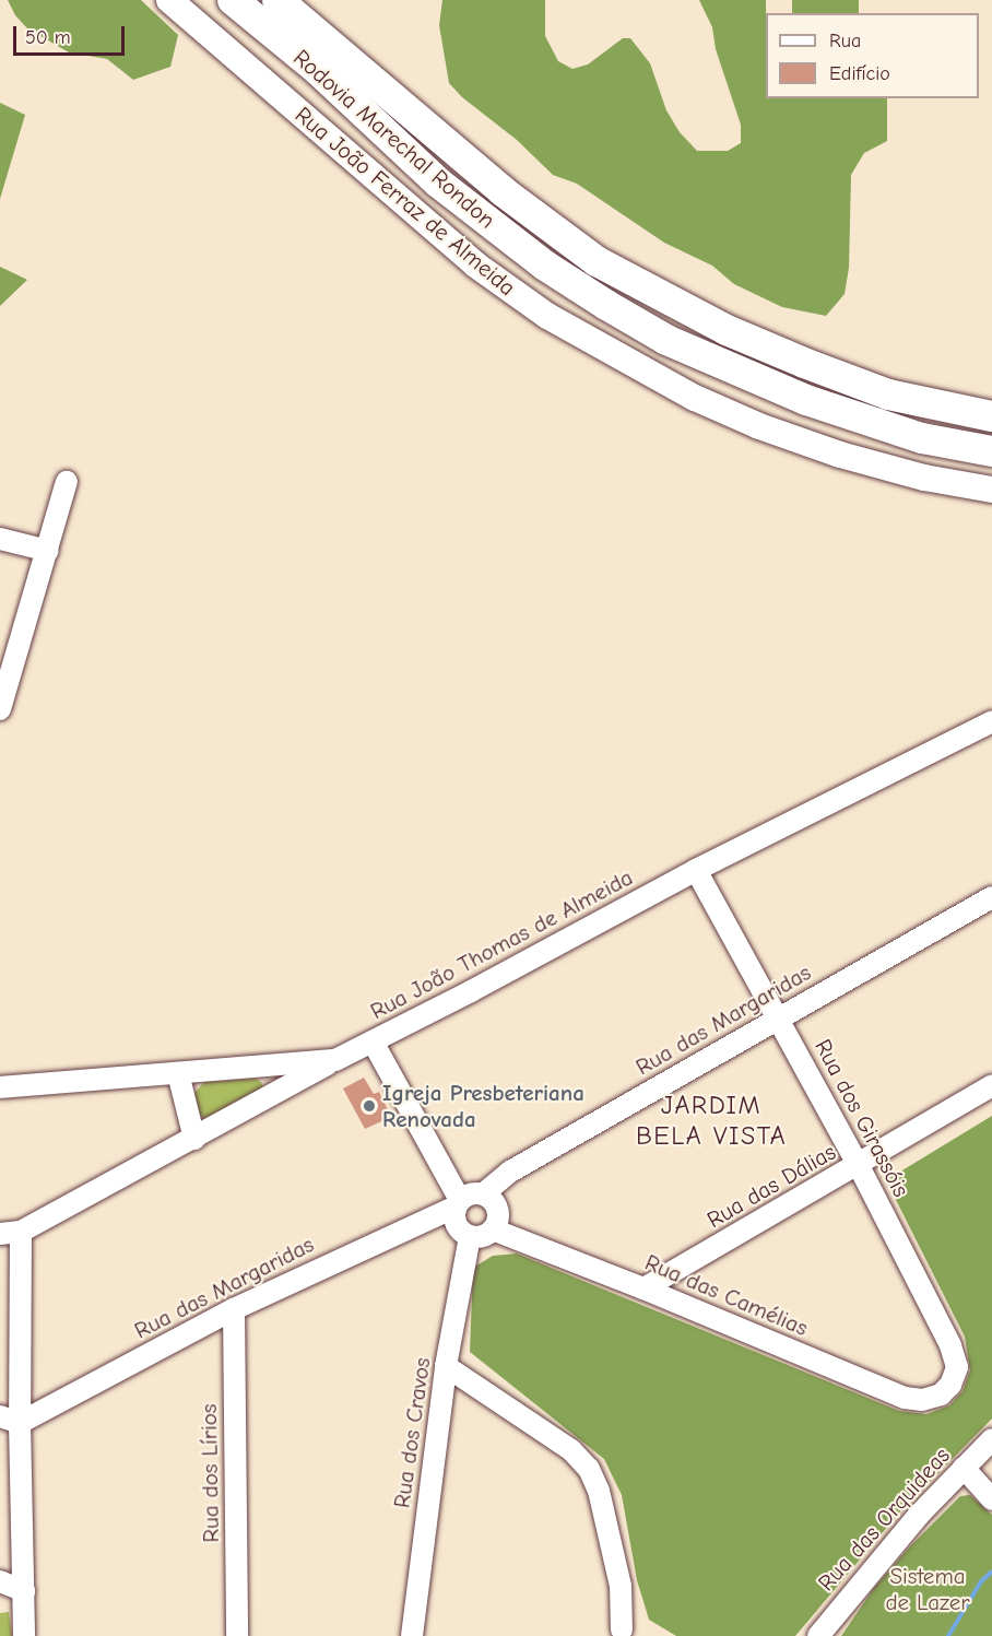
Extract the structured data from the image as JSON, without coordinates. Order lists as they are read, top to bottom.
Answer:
{
  "streets": {
    "highway": ["Rodovia Marechal Rondon"],
    "main road": ["Rua João Ferraz de Almeida"],
    "street": [
      "Rua João Thomas de Almeida",
      "Rua das Margaridas",
      "Rua dos Girassóis",
      "Rua das Dálias",
      "Rua das Camélias",
      "Rua dos Cravos",
      "Rua dos Lírios",
      "Rua das Orquideas"
    ]
  },
  "crossings": [
    ["Rua João Thomas de Almeida", "Rua dos Girassóis"],
    ["Rua das Margaridas", "Rua dos Girassóis"],
    ["Rua das Margaridas", "Rua das Camélias"],
    ["Rua das Margaridas", "Rua dos Cravos"],
    ["Rua das Margaridas", "Rua dos Lírios"],
    ["Rua dos Girassóis", "Rua das Dálias"],
    ["Rua dos Girassóis", "Rua das Camélias"],
    ["Rua das Dálias", "Rua das Camélias"],
    ["Rua das Camélias", "Rua dos Cravos"]
  ],
  "districts": ["JARDIM BELA VISTA"],
  "parks": ["Sistema de Lazer"],
  "places": ["Igreja Presbeteriana Renovada"],
  "legend": ["Rua", "Edifício"],
  "scale_bar": "50 m"
}
